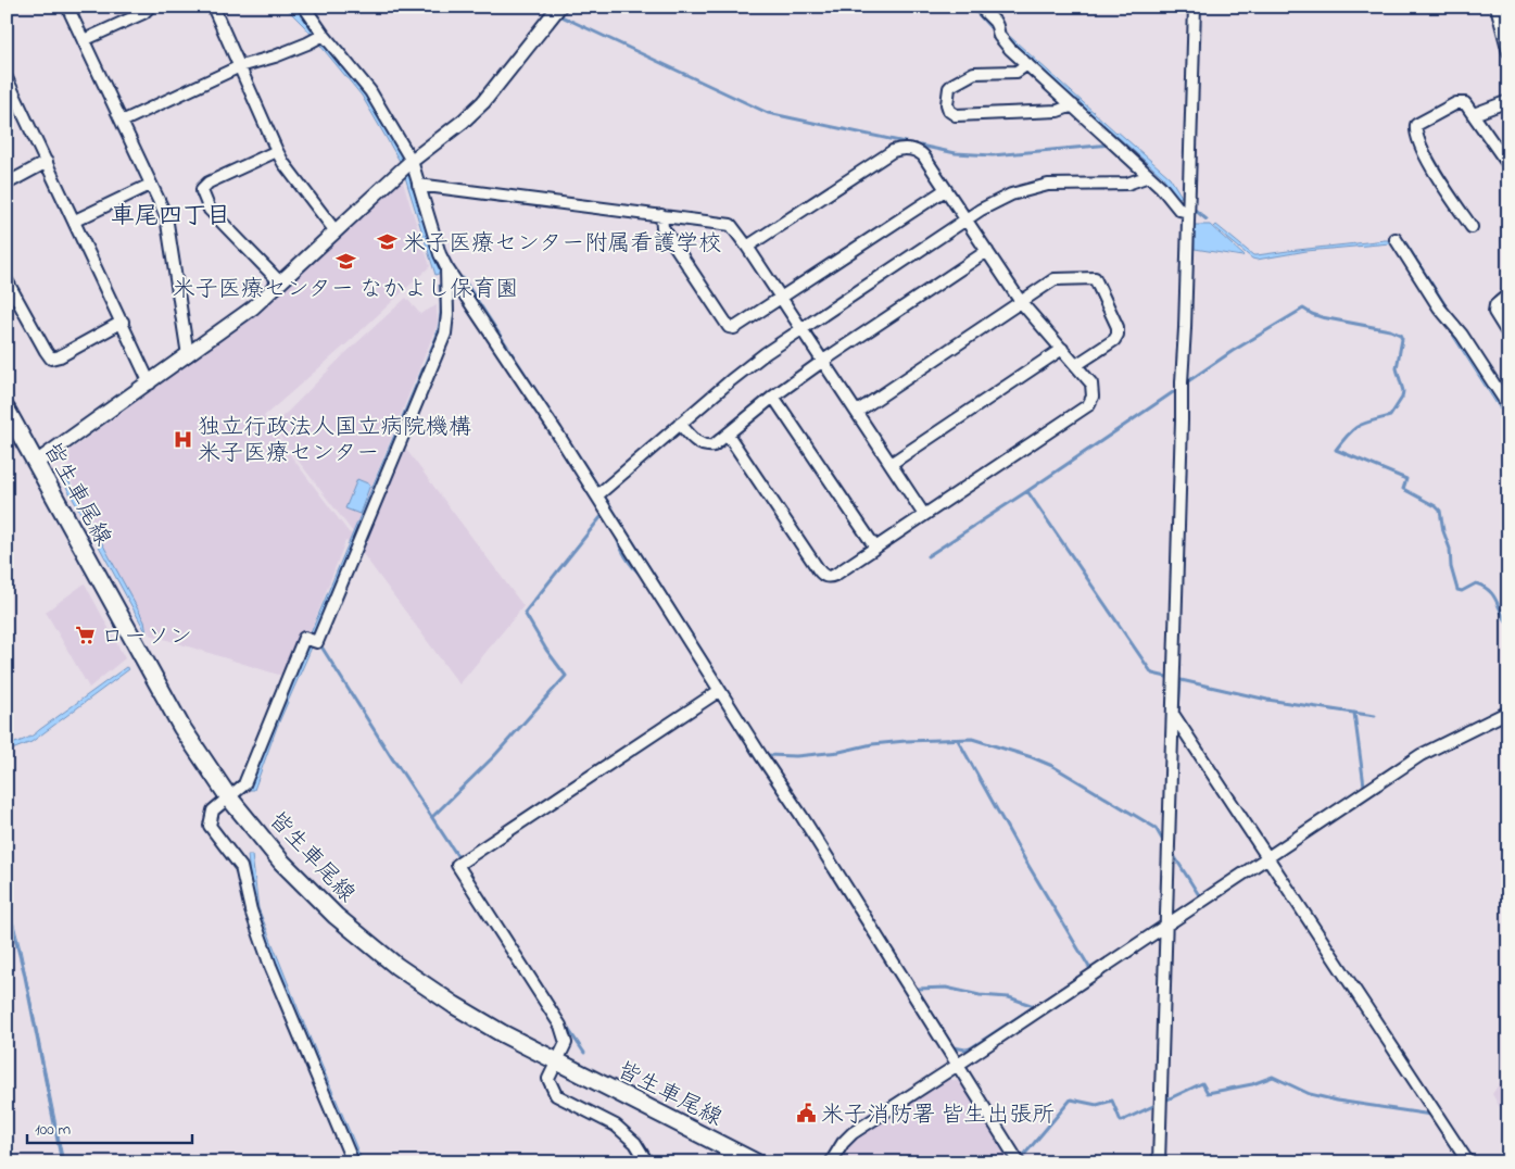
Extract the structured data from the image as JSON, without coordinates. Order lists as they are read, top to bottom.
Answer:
{
  "streets": {
    "main road": ["皆生車尾線"]
  },
  "districts": ["車尾四丁目"],
  "places": {
    "school or university": ["米子医療センター附属看護学校", "米子医療センター なかよし保育園"],
    "hospital": ["独立行政法人国立病院機構 米子医療センター"],
    "supermarket": ["ローソン"],
    "public building": ["米子消防署 皆生出張所"]
  },
  "scale_bar": "100 m"
}
